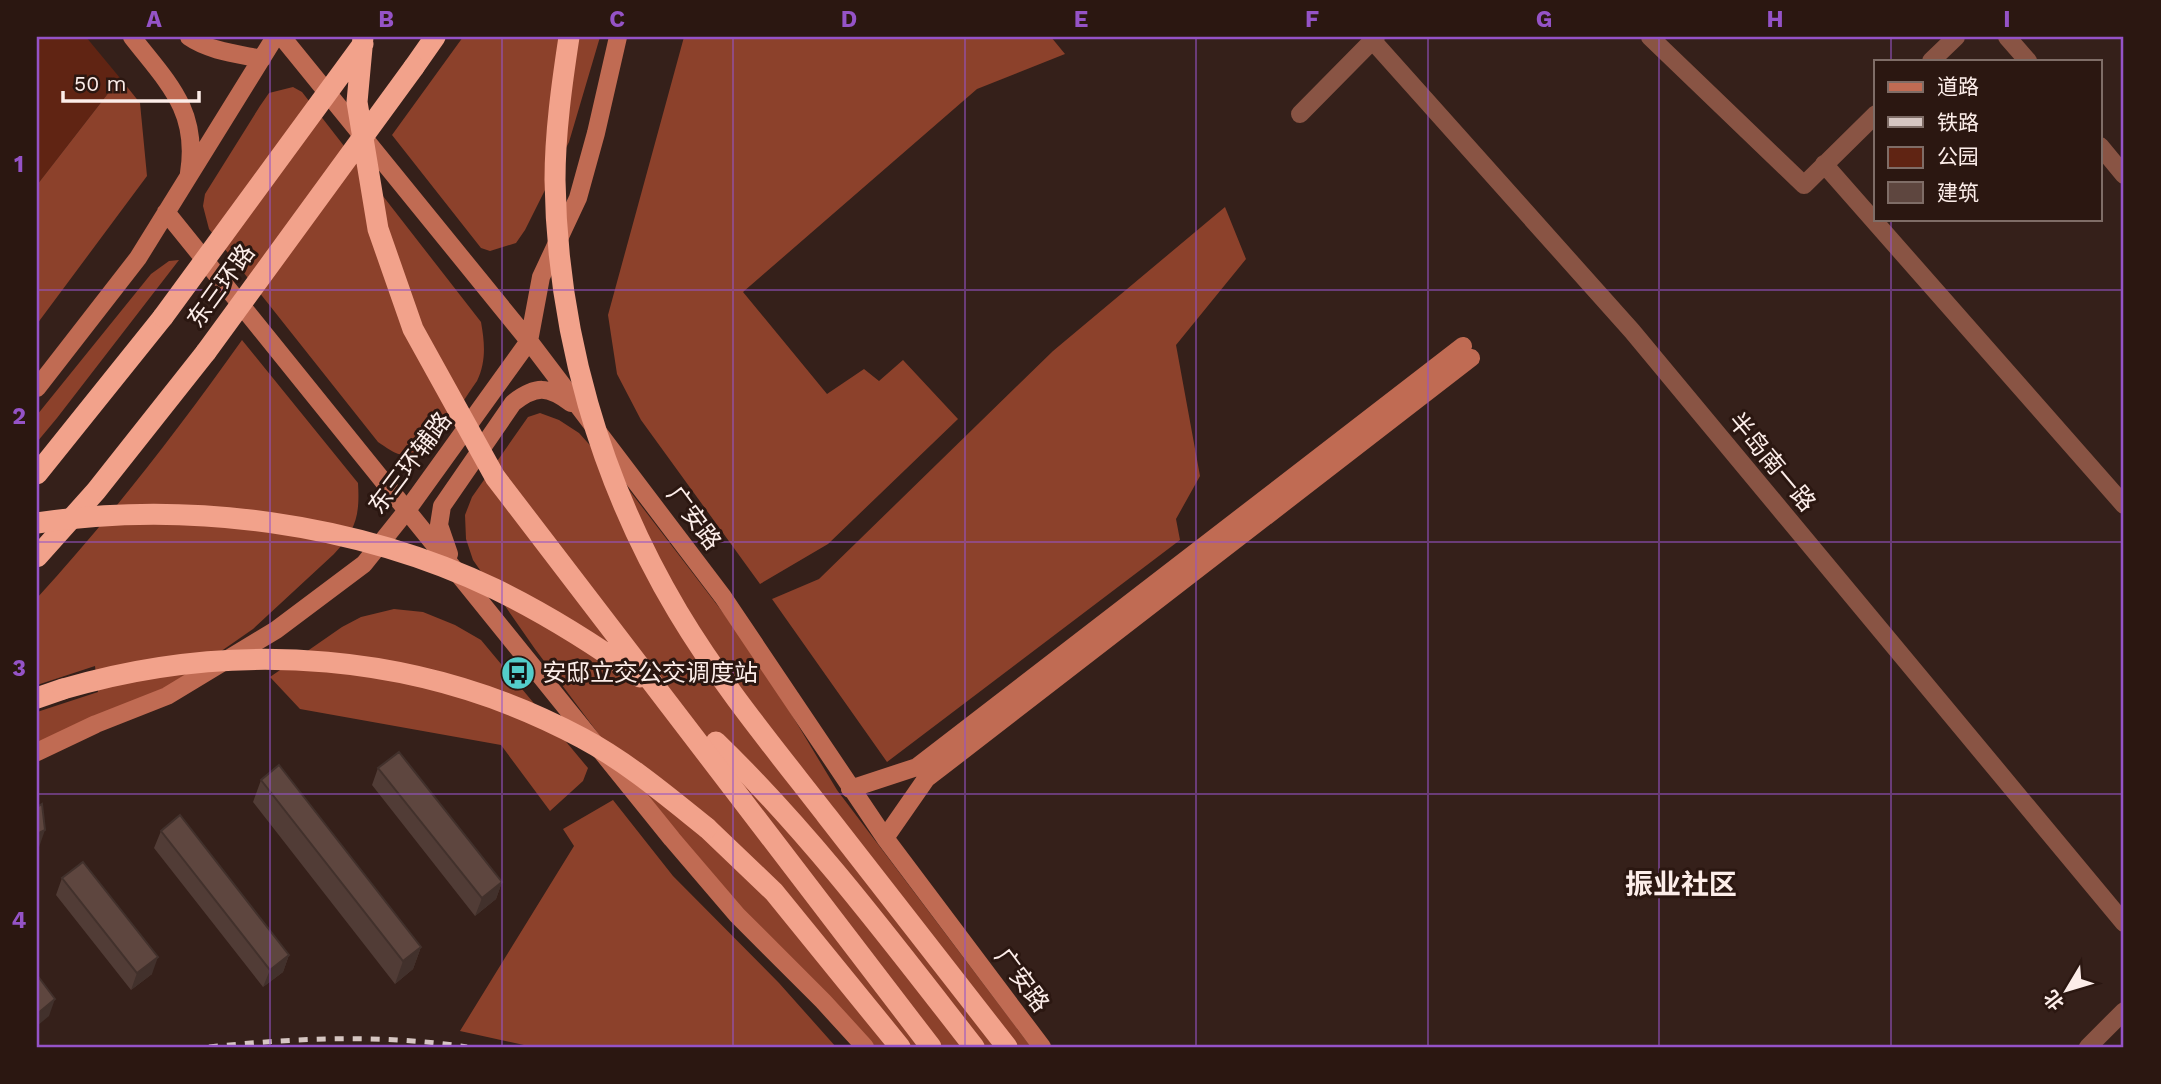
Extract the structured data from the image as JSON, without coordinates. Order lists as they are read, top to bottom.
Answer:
{
  "streets": {
    "highway": ["东三环路"],
    "main road": ["东三环辅路", "广安路"],
    "street": ["半岛南一路"]
  },
  "crossings": [
    ["东三环辅路", "广安路"]
  ],
  "districts": ["振业社区"],
  "places": {
    "bus stop": ["安邸立交公交调度站"]
  },
  "legend": [
    "道路",
    "铁路",
    "公园",
    "建筑"
  ],
  "scale_bar": "50 m",
  "north": "bottom left",
  "grid": {
    "columns": [
      "A",
      "B",
      "C",
      "D",
      "E",
      "F",
      "G",
      "H",
      "I"
    ],
    "rows": [
      "1",
      "2",
      "3",
      "4"
    ]
  }
}
